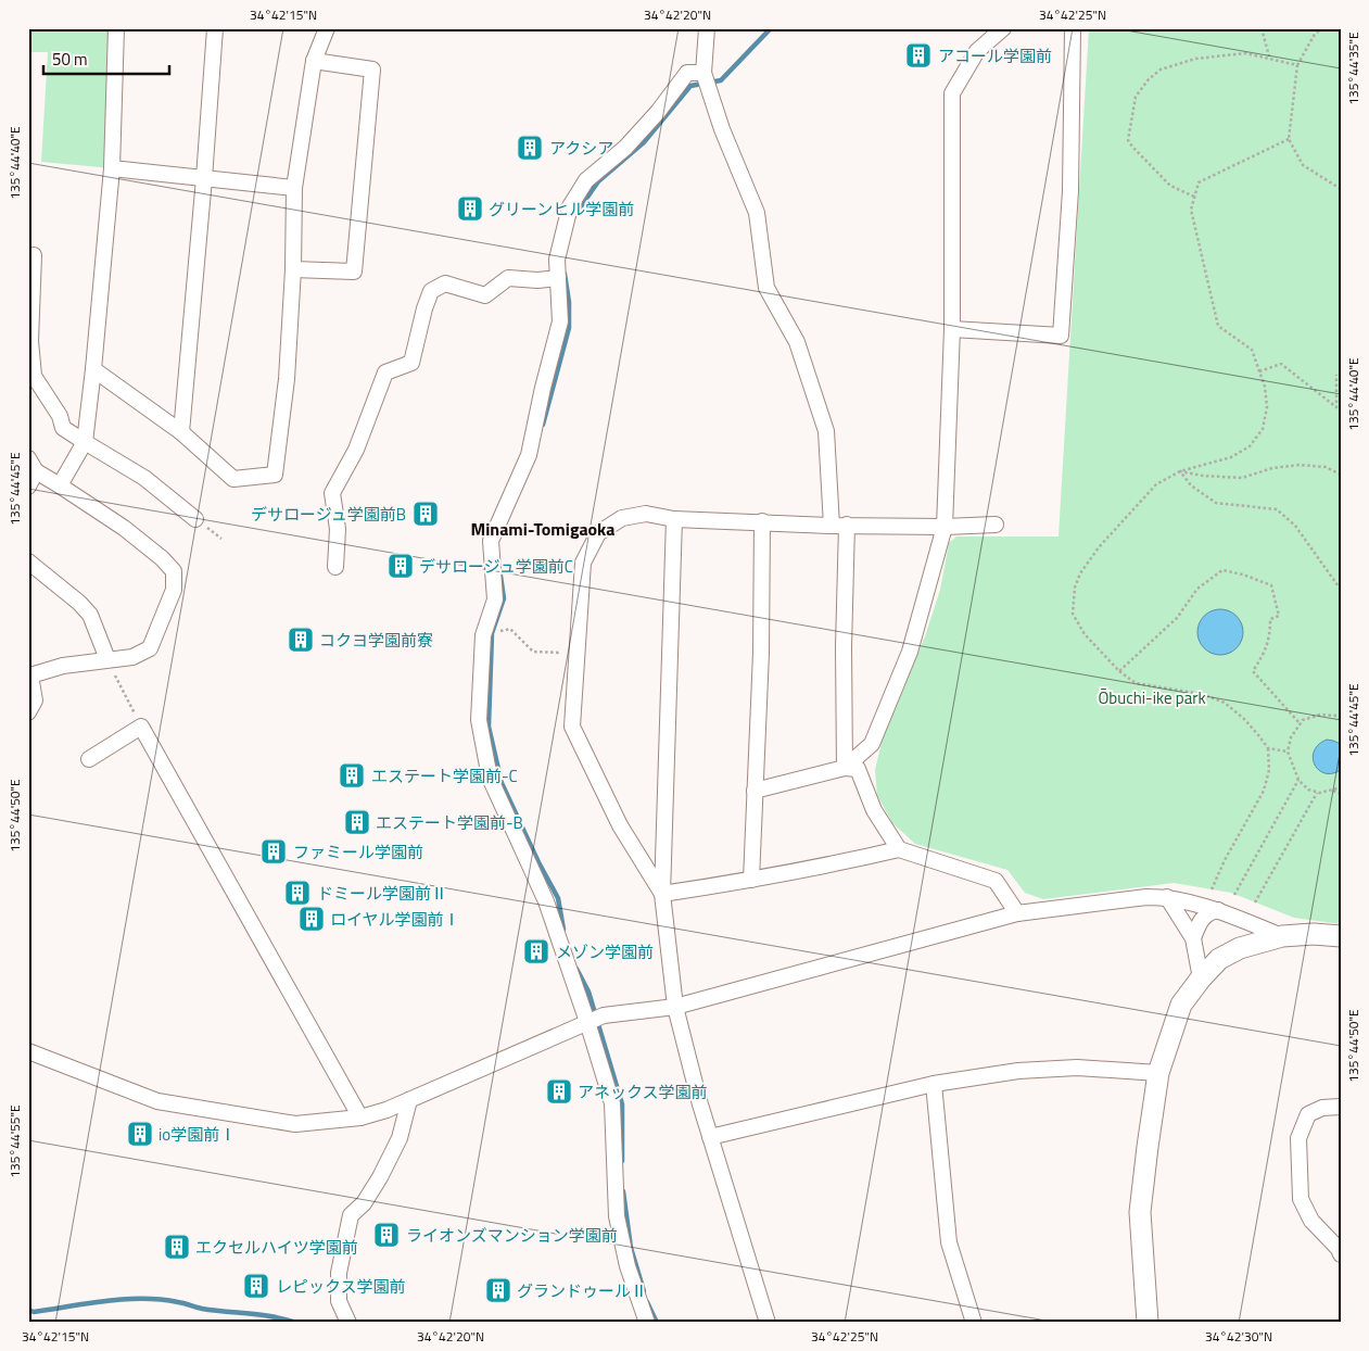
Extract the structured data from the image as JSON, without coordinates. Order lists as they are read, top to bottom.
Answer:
{
  "districts": ["Minami-Tomigaoka"],
  "parks": ["Ōbuchi-ike park"],
  "places": {
    "building": [
      "アコール学園前",
      "アクシア",
      "グリーンヒル学園前",
      "デサロージュ学園前B",
      "デサロージュ学園前C",
      "コクヨ学園前寮",
      "エステート学園前-C",
      "エステート学園前-B",
      "ファミール学園前",
      "ドミール学園前Ⅱ",
      "ロイヤル学園前Ⅰ",
      "メゾン学園前",
      "アネックス学園前",
      "io学園前Ⅰ",
      "ライオンズマンション学園前",
      "エクセルハイツ学園前",
      "レピックス学園前",
      "グランドゥールⅡ"
    ]
  },
  "scale_bar": "50 m",
  "coordinates": [
    "34°42'15\"N",
    "34°42'20\"N",
    "34°42'25\"N",
    "135°44'35\"E",
    "135°44'40\"E",
    "135°44'45\"E",
    "135°44'50\"E",
    "135°44'55\"E",
    "34°42'30\"N"
  ]
}
